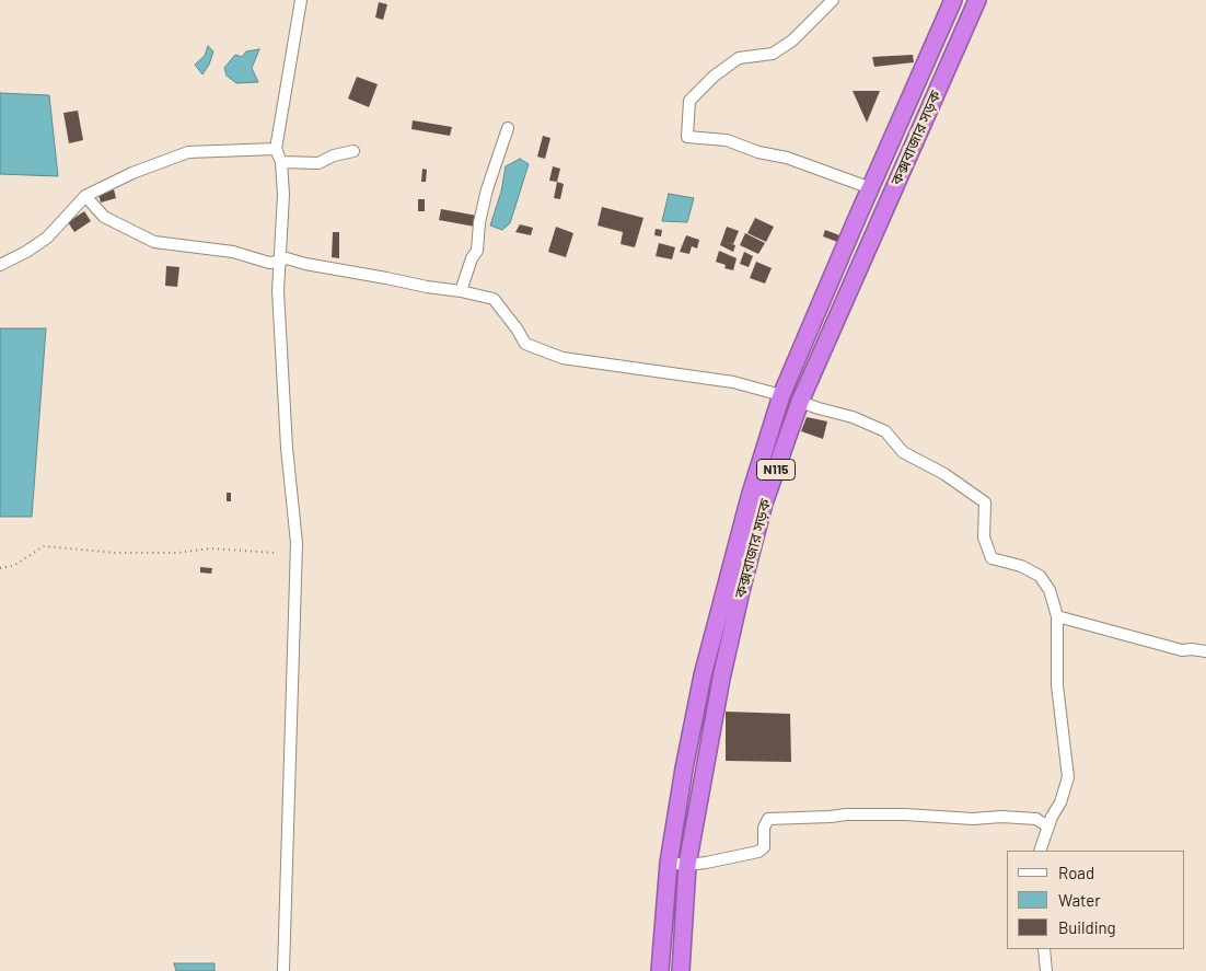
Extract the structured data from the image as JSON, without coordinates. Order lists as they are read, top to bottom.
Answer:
{
  "streets": {
    "highway": ["কক্সবাজার সড়ক", "N115"]
  },
  "legend": ["Road", "Water", "Building"]
}
